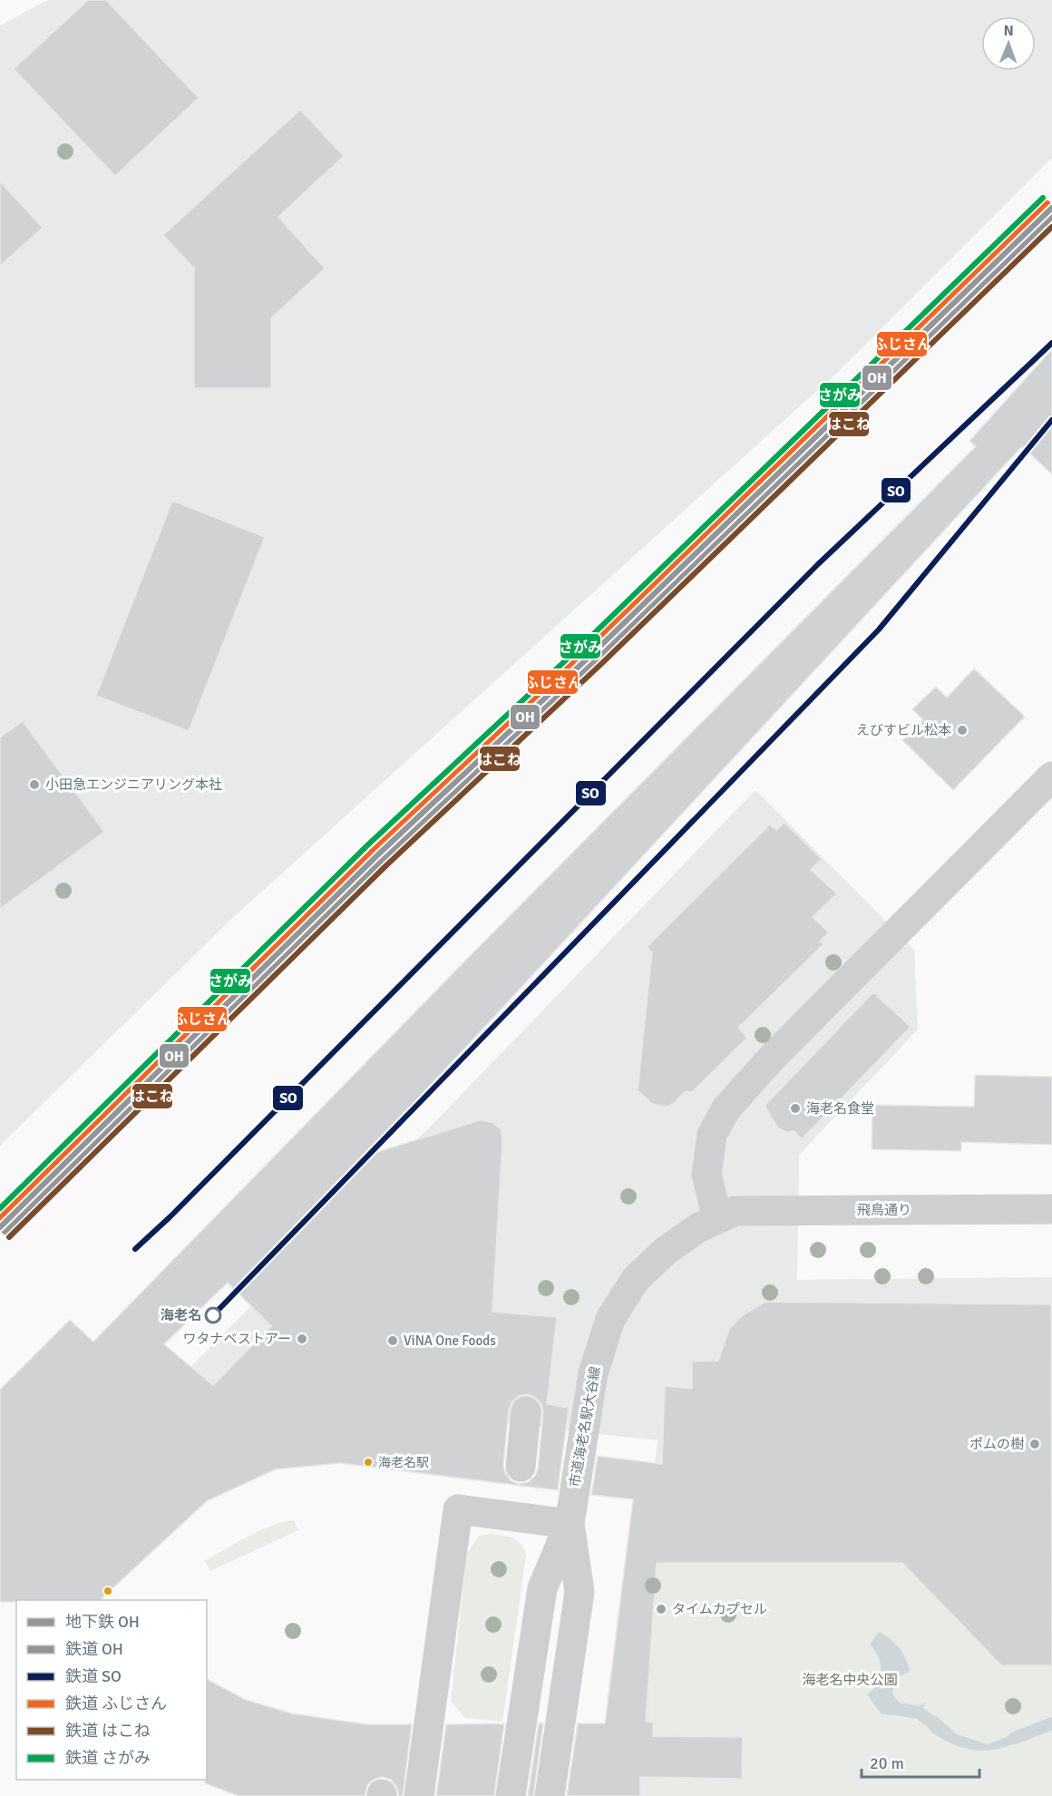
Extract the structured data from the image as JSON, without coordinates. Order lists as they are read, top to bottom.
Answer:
{
  "streets": {
    "street": ["飛鳥通り", "市道海老名駅大谷線"]
  },
  "crossings": [
    ["飛鳥通り", "市道海老名駅大谷線"]
  ],
  "parks": ["海老名中央公園"],
  "places": [
    "えびすビル松本",
    "小田急エンジニアリング本社",
    "海老名食堂",
    "海老名",
    "ワタナベストアー",
    "ViNA One Foods",
    "ポムの樹",
    "海老名駅",
    "タイムカプセル"
  ],
  "lines": [
    "rail line さがみ",
    "rail line ふじさん",
    "metro line OH",
    "rail line OH",
    "rail line はこね",
    "rail line SO"
  ],
  "legend": [
    "地下鉄 OH",
    "鉄道 OH",
    "鉄道 SO",
    "鉄道 ふじさん",
    "鉄道 はこね",
    "鉄道 さがみ"
  ],
  "scale_bar": "20 m",
  "north": "top"
}
